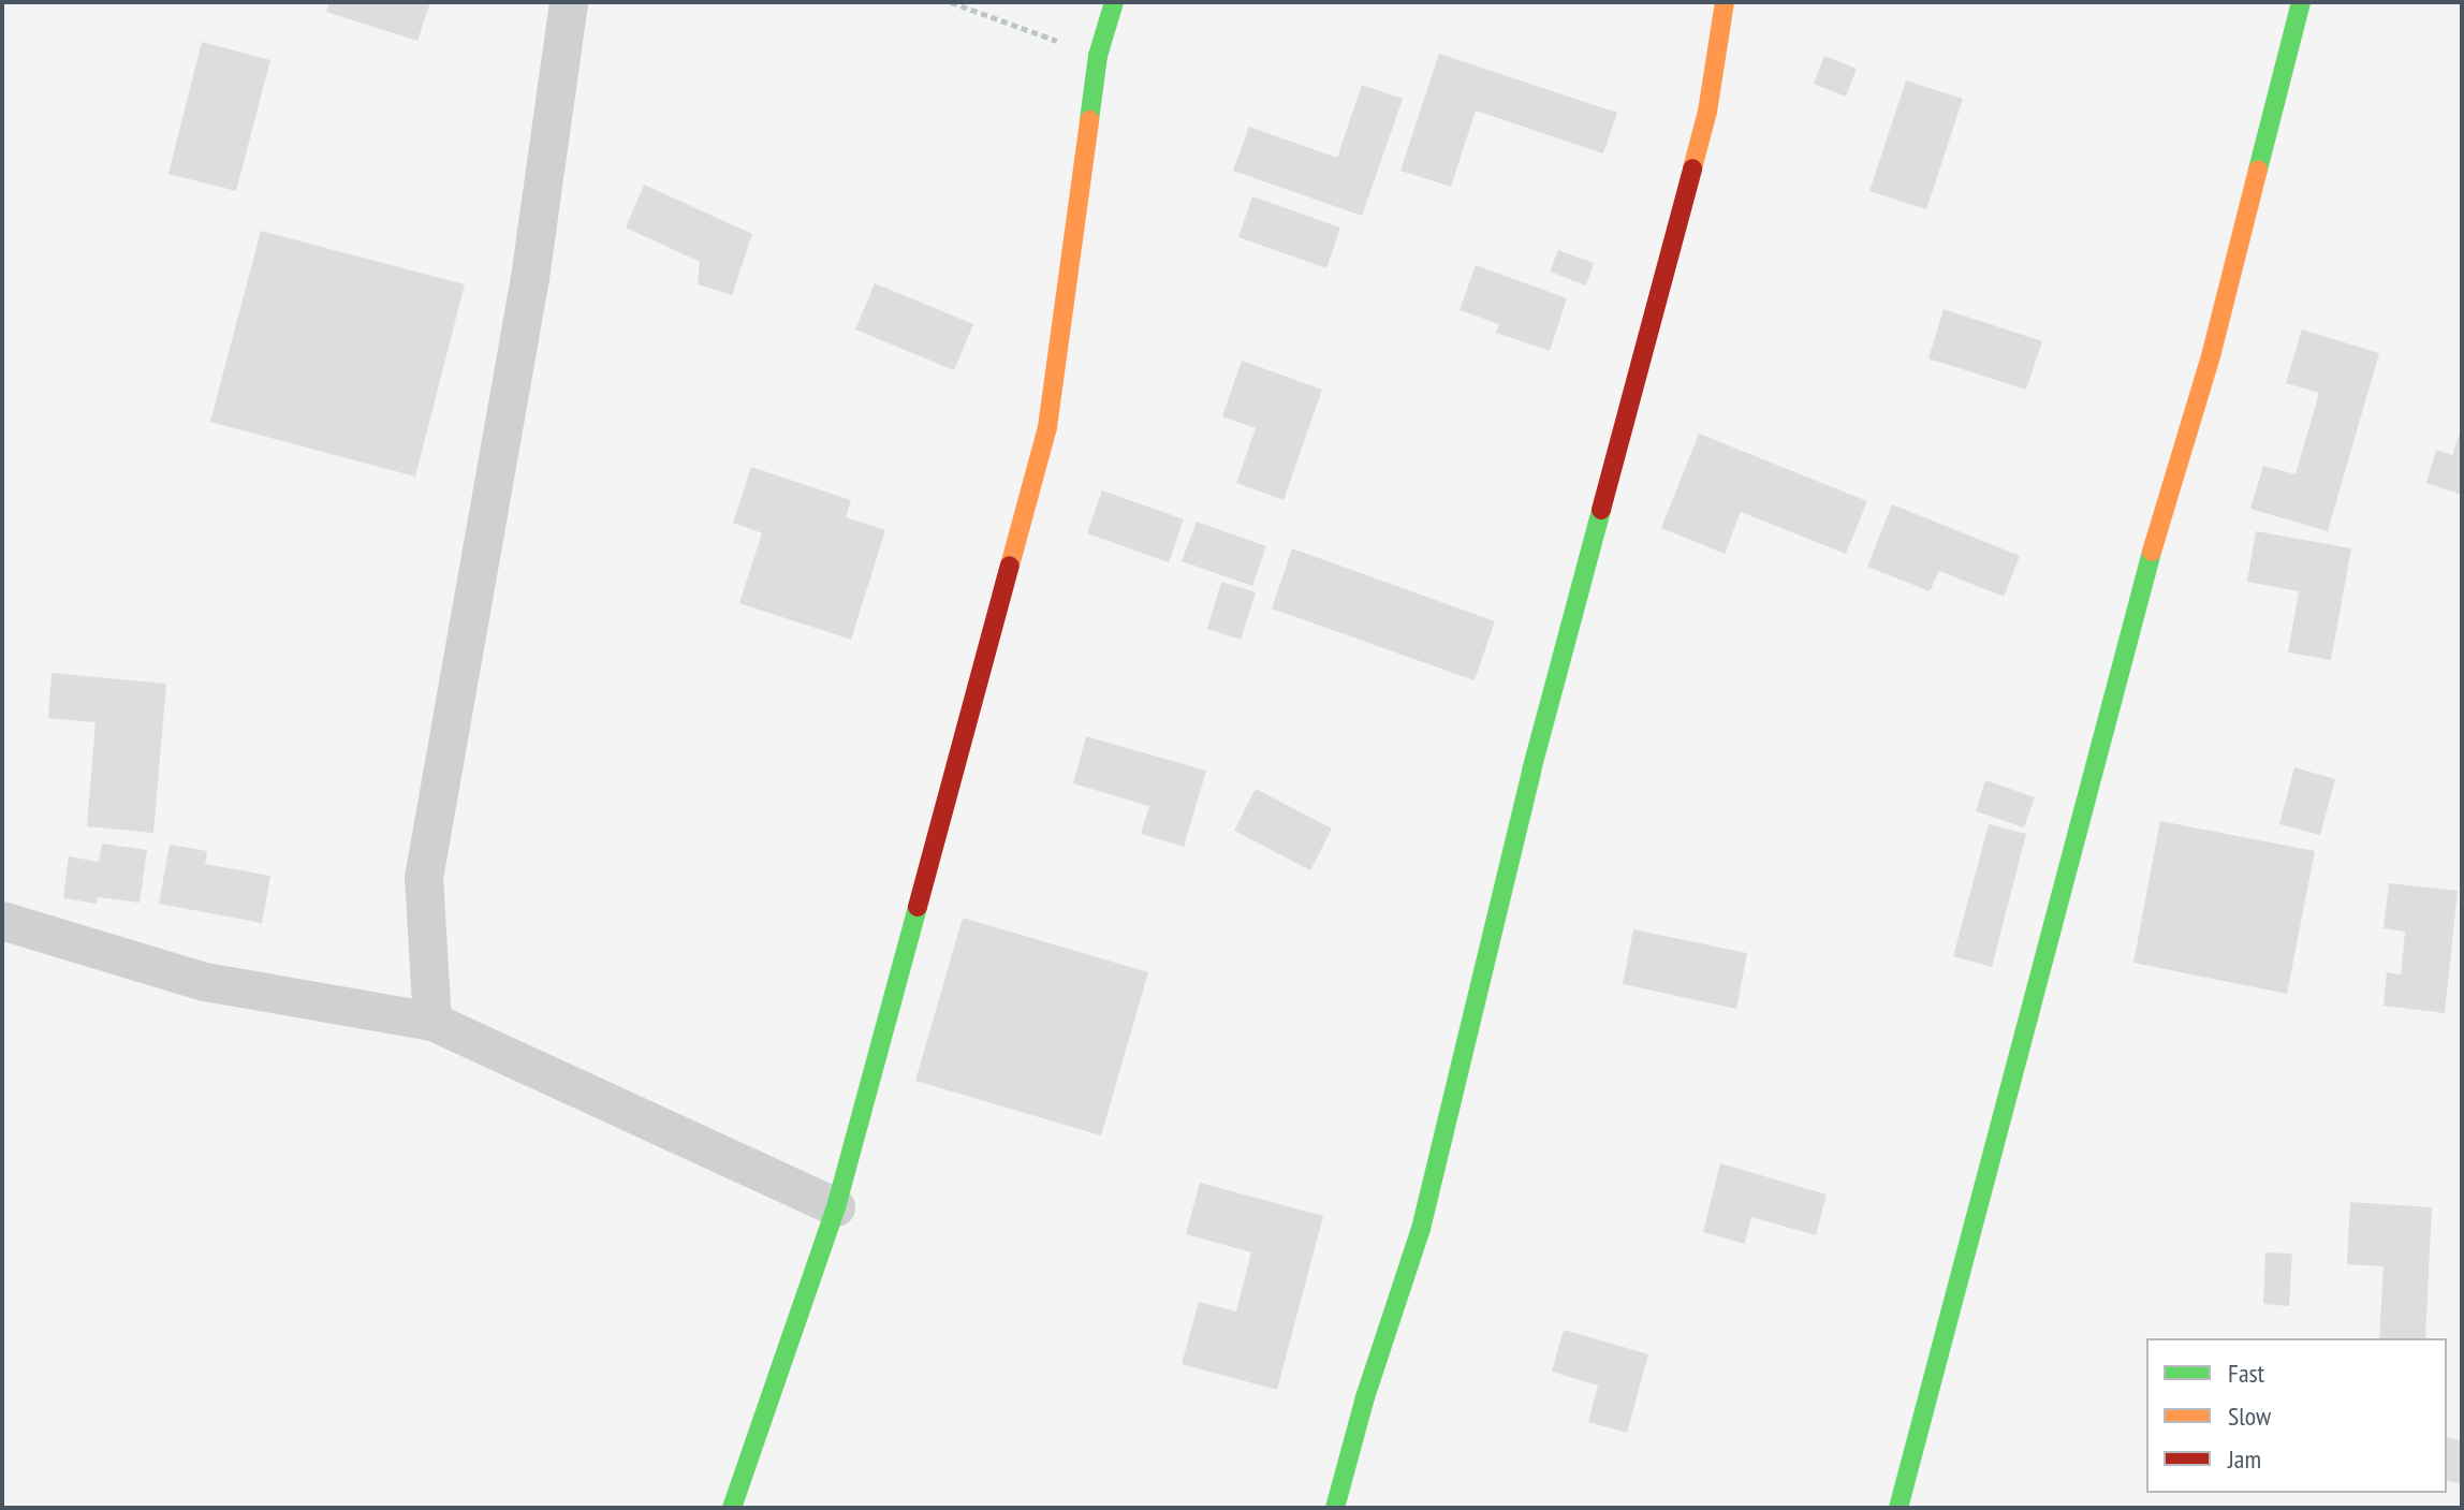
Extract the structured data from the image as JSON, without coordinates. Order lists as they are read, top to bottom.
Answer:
{
  "legend": ["Fast", "Slow", "Jam"]
}
